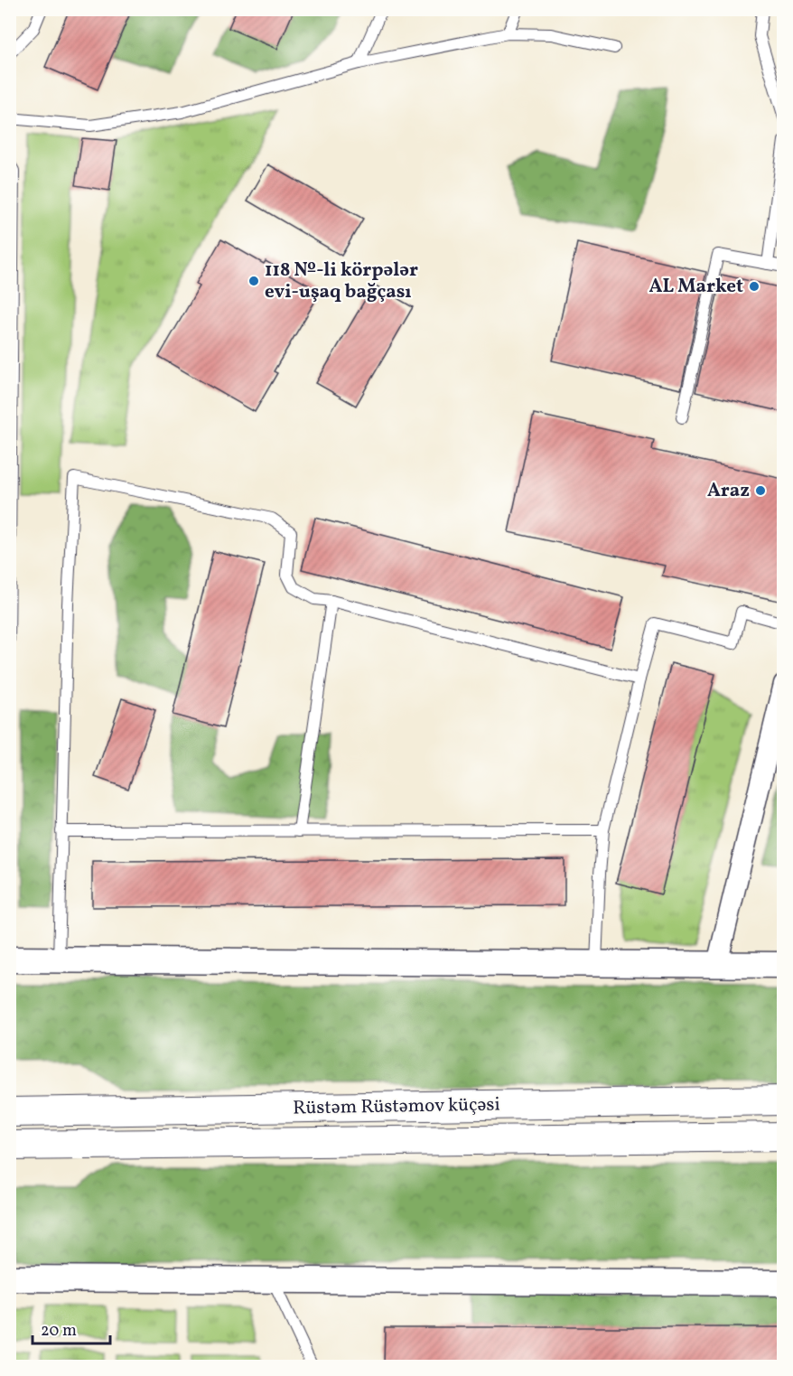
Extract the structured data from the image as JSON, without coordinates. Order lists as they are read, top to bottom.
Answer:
{
  "streets": {
    "main road": ["Rüstəm Rüstəmov küçəsi"]
  },
  "places": ["118 №-li körpələr evi-uşaq bağçası", "AL Market", "Araz"],
  "scale_bar": "20 m"
}
